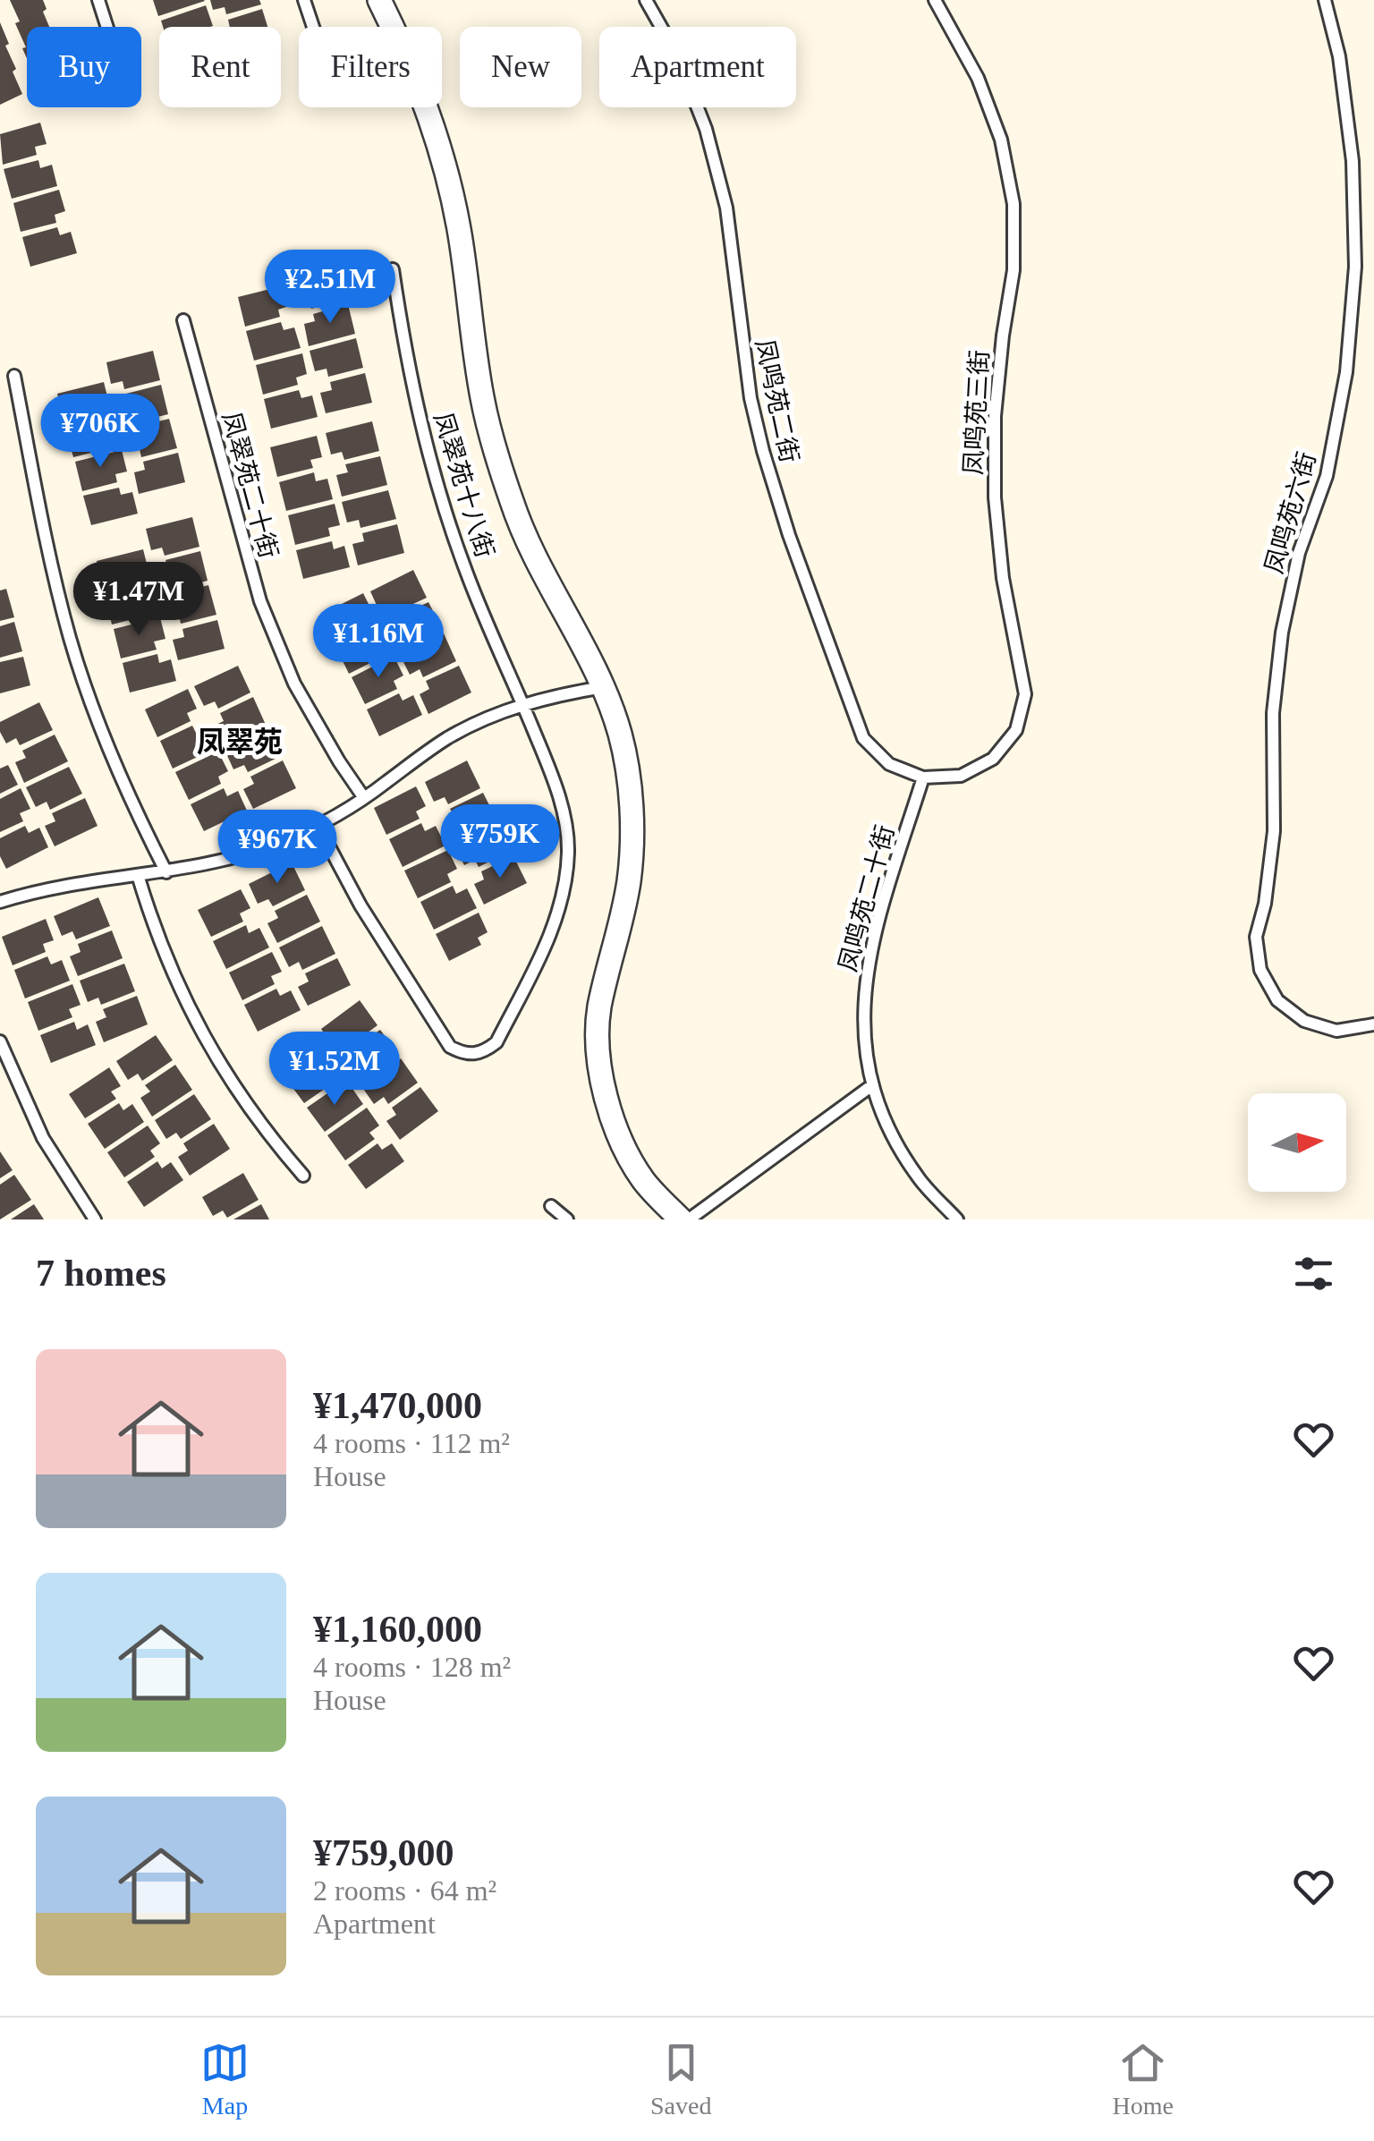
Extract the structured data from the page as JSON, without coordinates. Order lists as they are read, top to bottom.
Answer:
{
  "streets": {
    "lane": [
      "凤鸣苑二街",
      "凤鸣苑三街",
      "凤翠苑二十街",
      "凤翠苑十八街",
      "凤鸣苑六街",
      "凤鸣苑二十街"
    ]
  },
  "crossings": [
    ["凤鸣苑二街", "凤鸣苑三街"],
    ["凤鸣苑二街", "凤鸣苑二十街"],
    ["凤鸣苑三街", "凤鸣苑二十街"]
  ],
  "districts": ["凤翠苑"],
  "north": "right",
  "page": {
    "chip": [
      "Buy",
      "Rent",
      "Filters",
      "New",
      "Apartment"
    ],
    "price": [
      "¥2.51M",
      "¥706K",
      "¥1.47M",
      "¥1.16M",
      "¥759K",
      "¥967K",
      "¥1.52M"
    ],
    "heading": "7 homes",
    "list": [
      {
        "name": "¥1,470,000",
        "note": "4 rooms · 112 m² · House"
      },
      {
        "name": "¥1,160,000",
        "note": "4 rooms · 128 m² · House"
      },
      {
        "name": "¥759,000",
        "note": "2 rooms · 64 m² · Apartment"
      }
    ],
    "tabs": ["Map", "Saved", "Home"]
  }
}
